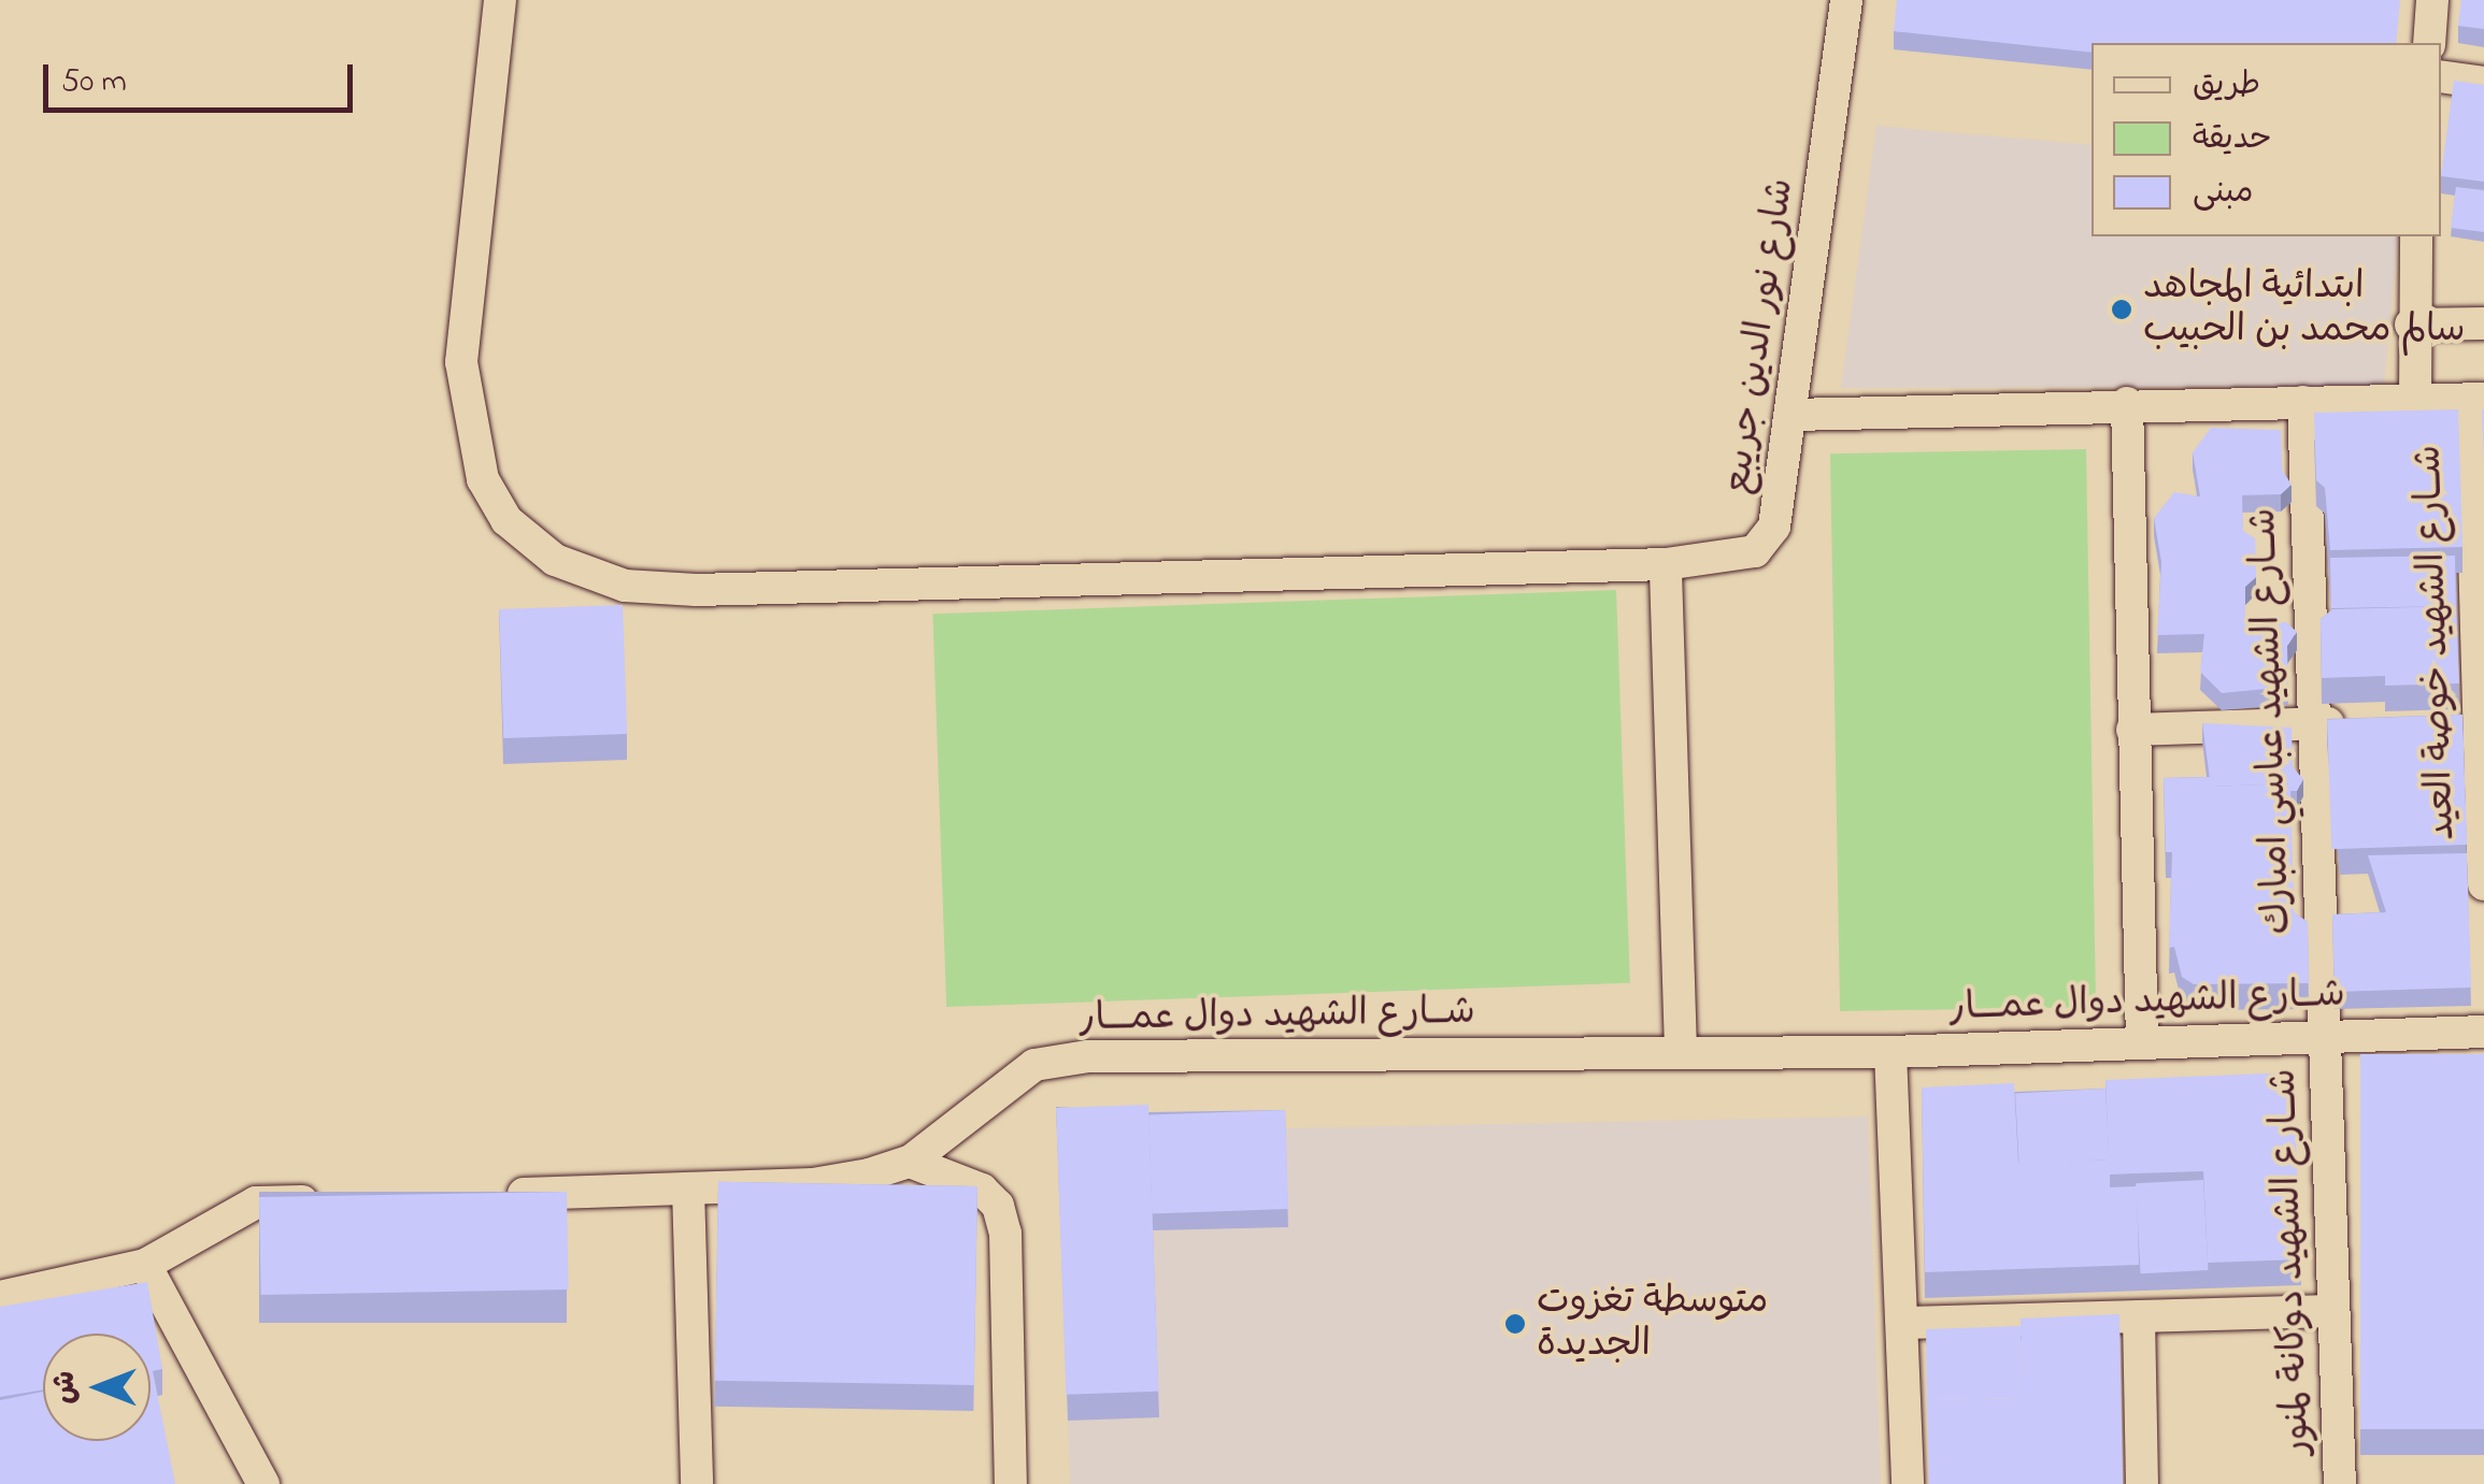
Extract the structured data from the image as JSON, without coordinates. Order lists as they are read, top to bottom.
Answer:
{
  "streets": {
    "street": [
      "شارع نور الدين جريبع",
      "شــارع الشهيد خوصة العيد",
      "شــارع الشهيد عباسي امبارك",
      "شــارع الشهيد دوال عمـــار",
      "شــارع الشهيد دوكانة لمنور"
    ]
  },
  "crossings": [
    ["شــارع الشهيد عباسي امبارك", "شــارع الشهيد دوال عمـــار"],
    ["شــارع الشهيد عباسي امبارك", "شــارع الشهيد دوكانة لمنور"],
    ["شــارع الشهيد دوال عمـــار", "شــارع الشهيد دوكانة لمنور"]
  ],
  "places": ["ابتدائية المجاهد سالم محمد بن الحبيب", "متوسطة تغزوت الجديدة"],
  "legend": ["طريق", "حديقة", "مبنى"],
  "scale_bar": "50 m",
  "north": "left"
}
